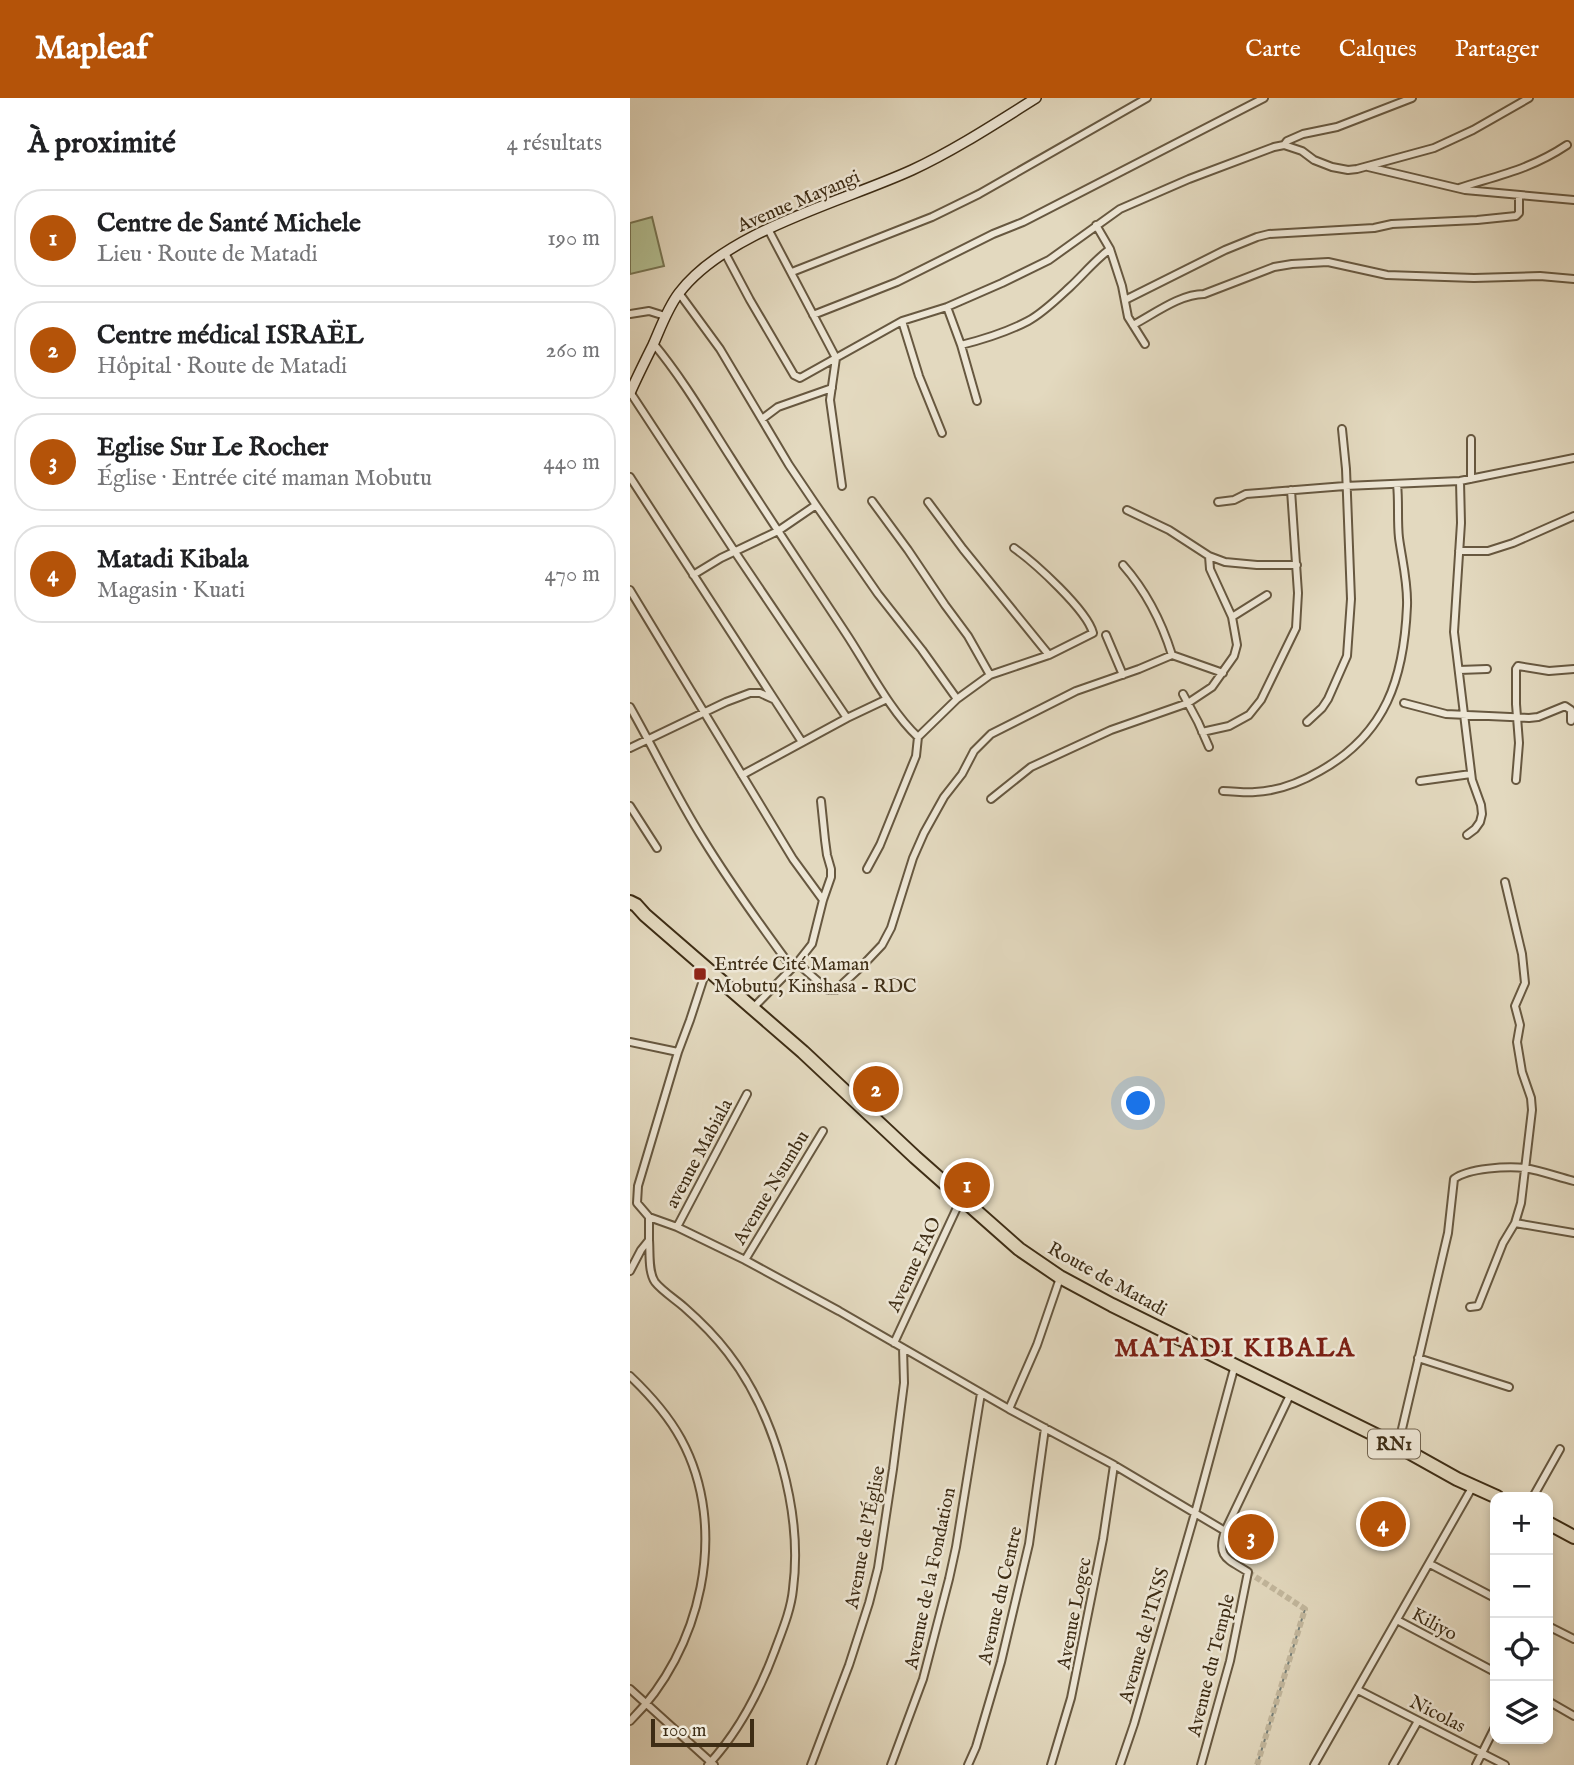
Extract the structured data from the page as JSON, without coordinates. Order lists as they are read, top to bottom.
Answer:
{
  "streets": {
    "highway": ["Route de Matadi", "RN1"],
    "street": [
      "Avenue Mayangi",
      "avenue Mabiala",
      "Avenue Nsumbu",
      "Avenue FAO",
      "Avenue de l'Église",
      "Avenue de la Fondation",
      "Avenue du Centre",
      "Avenue Logec",
      "Kiliyo",
      "Avenue de l'INSS",
      "Avenue du Temple",
      "Nicolas"
    ]
  },
  "crossings": [
    ["Avenue FAO", "Route de Matadi"],
    ["Route de Matadi", "Avenue de l'INSS"]
  ],
  "districts": ["MATADI KIBALA"],
  "places": {
    "transit": ["Entrée Cité Maman Mobutu, Kinshasa - RDC"]
  },
  "scale_bar": "100 m",
  "page": {
    "header": "Mapleaf",
    "nav": ["Carte", "Calques", "Partager"],
    "heading": ["À proximité", "4 résultats"],
    "list": [
      {
        "mark": "1",
        "name": "Centre de Santé Michele",
        "note": "Lieu · Route de Matadi",
        "value": "190 m"
      },
      {
        "mark": "2",
        "name": "Centre médical ISRAËL",
        "note": "Hôpital · Route de Matadi",
        "value": "260 m"
      },
      {
        "mark": "3",
        "name": "Eglise Sur Le Rocher",
        "note": "Église · Entrée cité maman Mobutu",
        "value": "440 m"
      },
      {
        "mark": "4",
        "name": "Matadi Kibala",
        "note": "Magasin · Kuati",
        "value": "470 m"
      }
    ],
    "pins": [
      "2",
      "1",
      "4",
      "3"
    ],
    "map_buttons": ["+", "−"],
    "scale": "100 m"
  }
}
